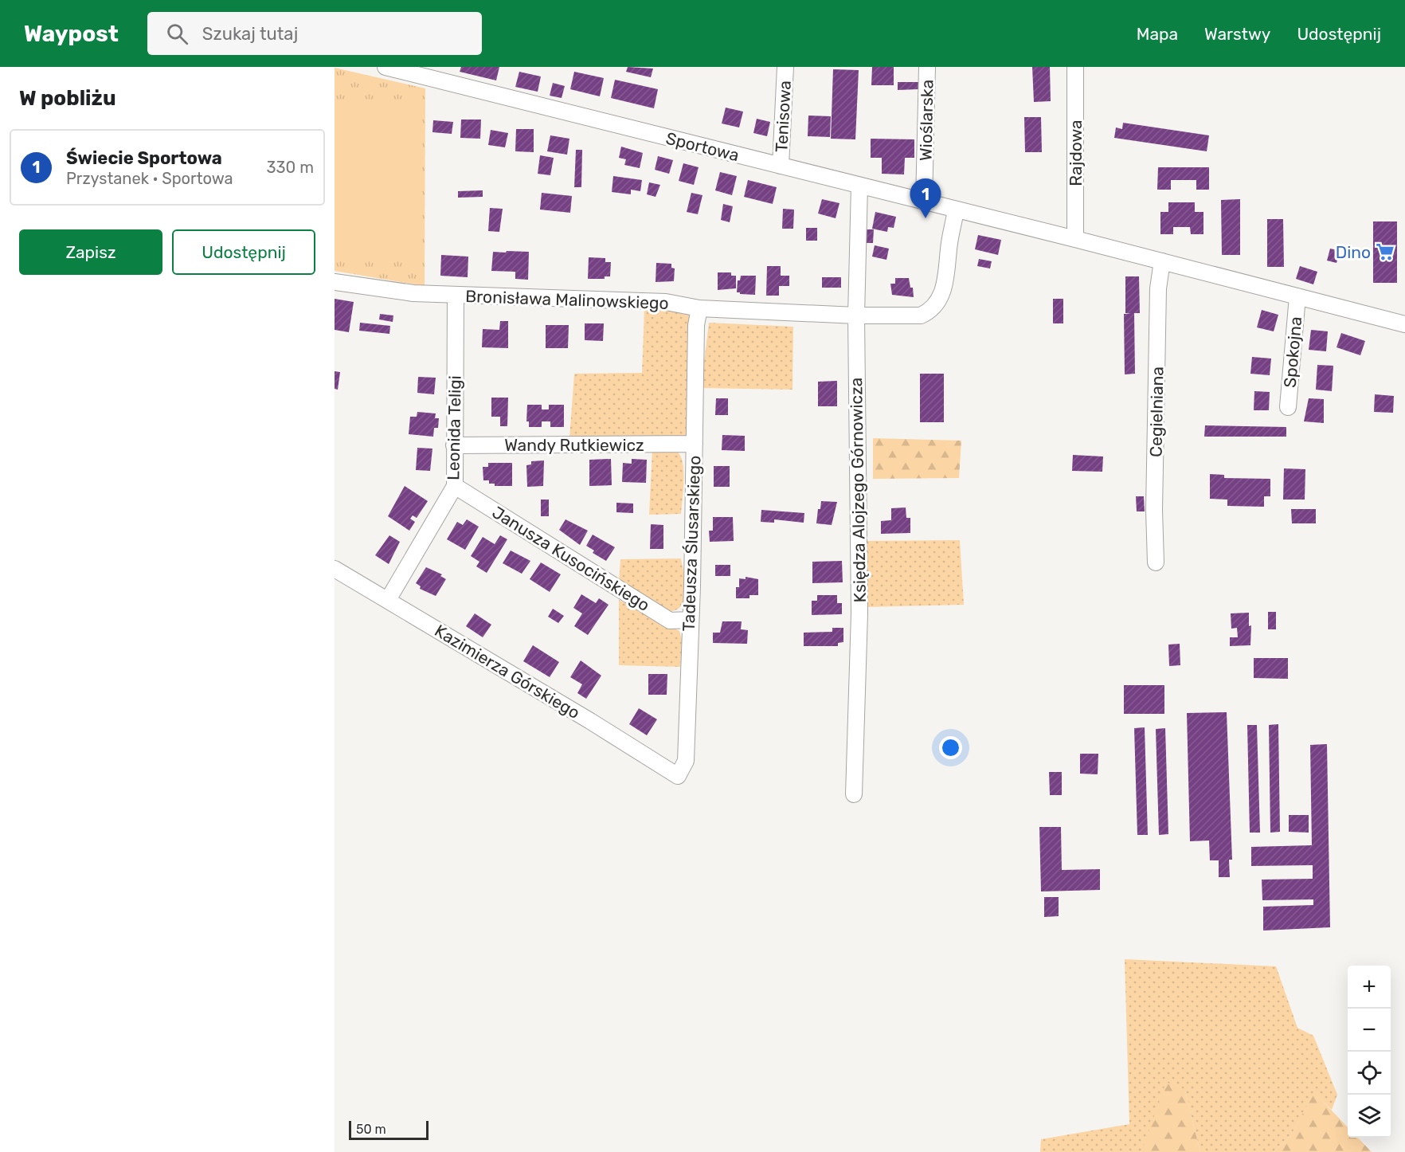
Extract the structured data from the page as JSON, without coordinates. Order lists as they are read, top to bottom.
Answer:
{
  "streets": {
    "street": [
      "Tenisowa",
      "Wioślarska",
      "Sportowa",
      "Rajdowa",
      "Bronisława Malinowskiego",
      "Spokojna",
      "Cegielniana",
      "Leonida Teligi",
      "Wandy Rutkiewicz",
      "Księdza Alojzego Górnowicza",
      "Tadeusza Ślusarskiego",
      "Janusza Kusocińskiego",
      "Kazimierza Górskiego"
    ]
  },
  "crossings": [
    ["Tenisowa", "Sportowa"],
    ["Wioślarska", "Sportowa"],
    ["Sportowa", "Rajdowa"],
    ["Sportowa", "Bronisława Malinowskiego"],
    ["Sportowa", "Spokojna"],
    ["Sportowa", "Cegielniana"],
    ["Sportowa", "Księdza Alojzego Górnowicza"],
    ["Bronisława Malinowskiego", "Leonida Teligi"],
    ["Bronisława Malinowskiego", "Księdza Alojzego Górnowicza"],
    ["Bronisława Malinowskiego", "Tadeusza Ślusarskiego"],
    ["Leonida Teligi", "Wandy Rutkiewicz"],
    ["Leonida Teligi", "Janusza Kusocińskiego"],
    ["Leonida Teligi", "Kazimierza Górskiego"],
    ["Wandy Rutkiewicz", "Tadeusza Ślusarskiego"],
    ["Tadeusza Ślusarskiego", "Janusza Kusocińskiego"],
    ["Tadeusza Ślusarskiego", "Kazimierza Górskiego"]
  ],
  "places": {
    "supermarket": ["Dino"]
  },
  "scale_bar": "50 m",
  "page": {
    "header": "Waypost",
    "search": "Szukaj tutaj",
    "nav": ["Mapa", "Warstwy", "Udostępnij"],
    "heading": "W pobliżu",
    "list": [
      {
        "mark": "1",
        "name": "Świecie Sportowa",
        "note": "Przystanek · Sportowa",
        "value": "330 m"
      }
    ],
    "pins": "1",
    "buttons": ["Zapisz", "Udostępnij"],
    "map_buttons": ["+", "−"],
    "scale": "50 m"
  }
}
